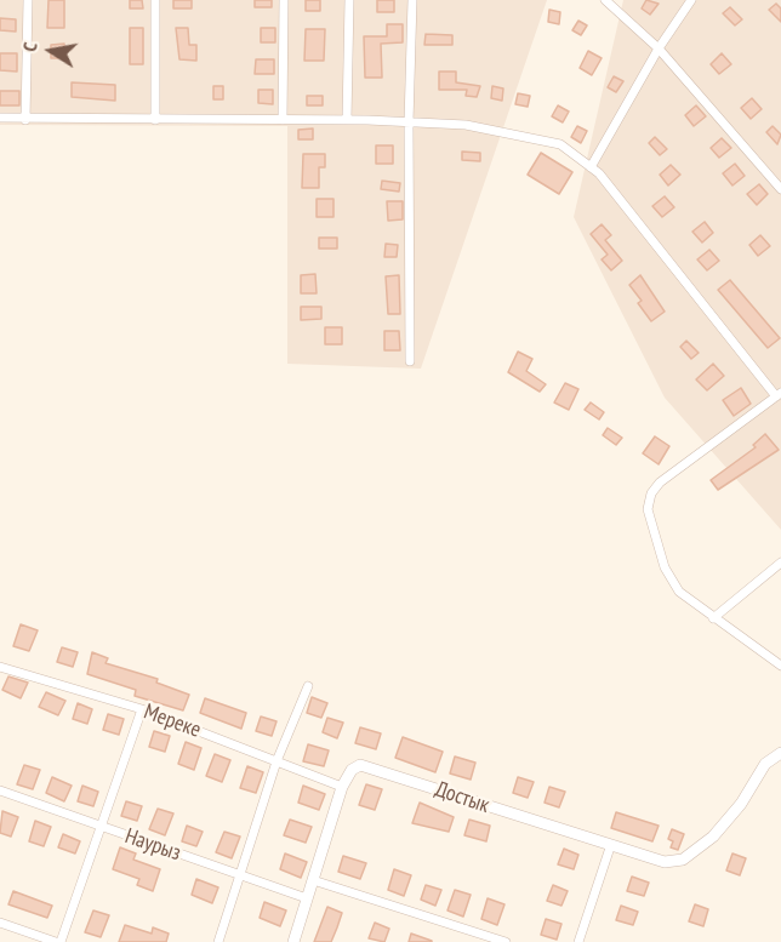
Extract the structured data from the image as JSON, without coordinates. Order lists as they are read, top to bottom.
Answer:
{
  "streets": {
    "street": ["Мереке", "Достык", "Наурыз"]
  },
  "crossings": [
    ["Мереке", "Достык"]
  ],
  "north": "left"
}
